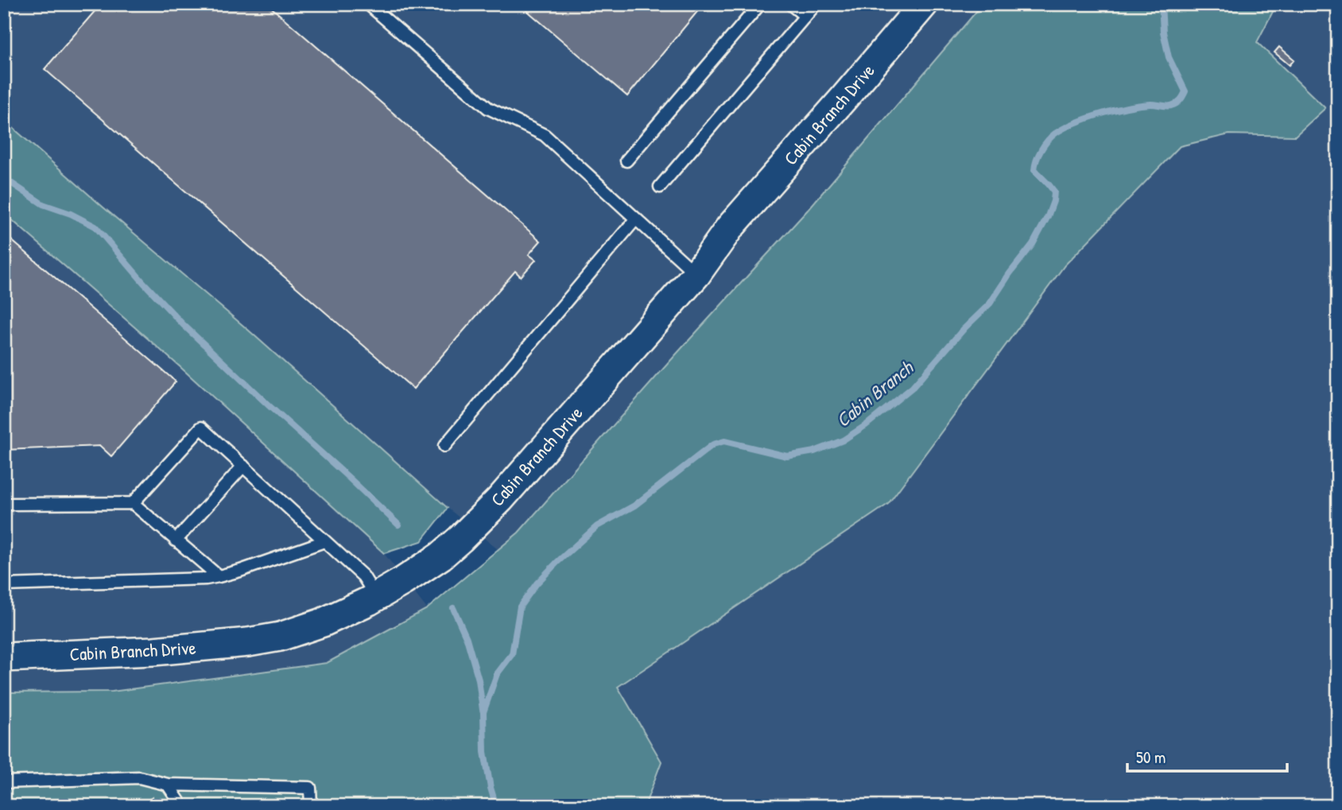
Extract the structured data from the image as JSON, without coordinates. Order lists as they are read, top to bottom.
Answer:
{
  "streets": {
    "street": ["Cabin Branch Drive"]
  },
  "water": ["Cabin Branch"],
  "scale_bar": "50 m"
}
